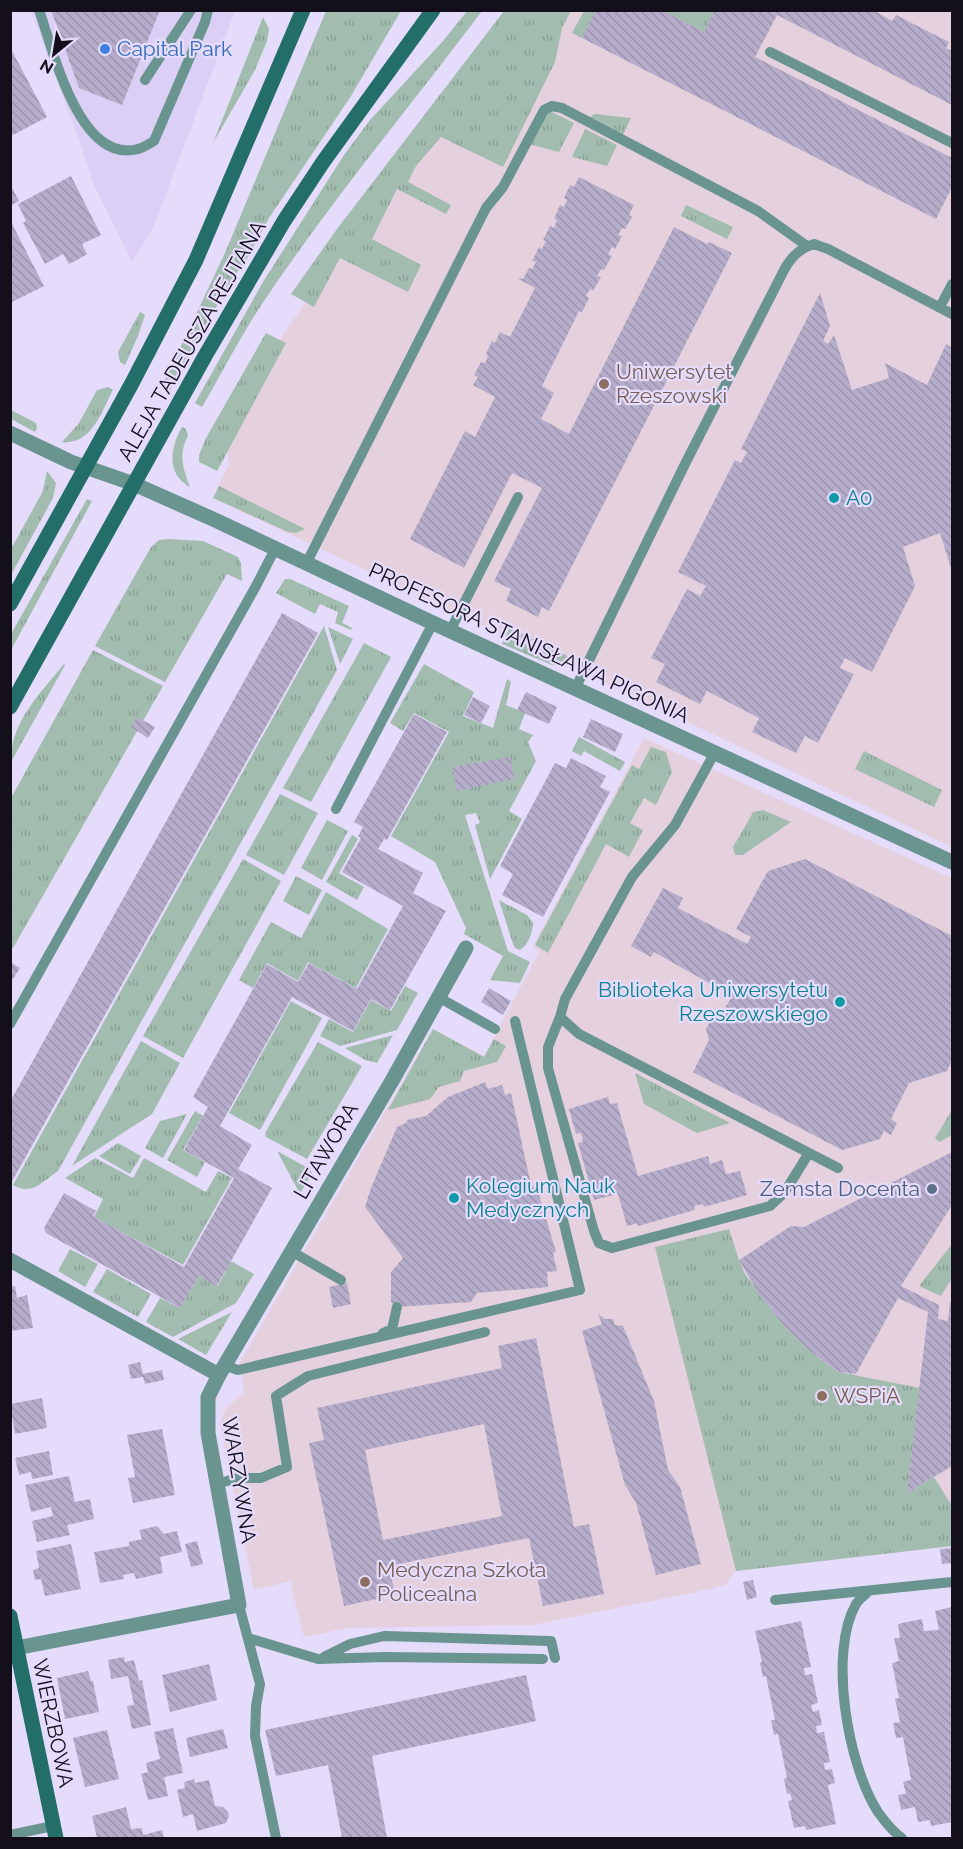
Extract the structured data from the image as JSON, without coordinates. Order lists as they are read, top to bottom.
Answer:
{
  "streets": {
    "main road": ["ALEJA TADEUSZA REJTANA", "WIERZBOWA"],
    "street": ["PROFESORA STANISŁAWA PIGONIA", "LITAWORA", "WARZYWNA"]
  },
  "crossings": [
    ["ALEJA TADEUSZA REJTANA", "PROFESORA STANISŁAWA PIGONIA"],
    ["LITAWORA", "WARZYWNA"]
  ],
  "places": [
    "Capital Park",
    "Uniwersytet Rzeszowski",
    "A0",
    "Biblioteka Uniwersytetu Rzeszowskiego",
    "Zemsta Docenta",
    "Kolegium Nauk Medycznych",
    "WSPiA",
    "Medyczna Szkoła Policealna"
  ],
  "north": "bottom left"
}
